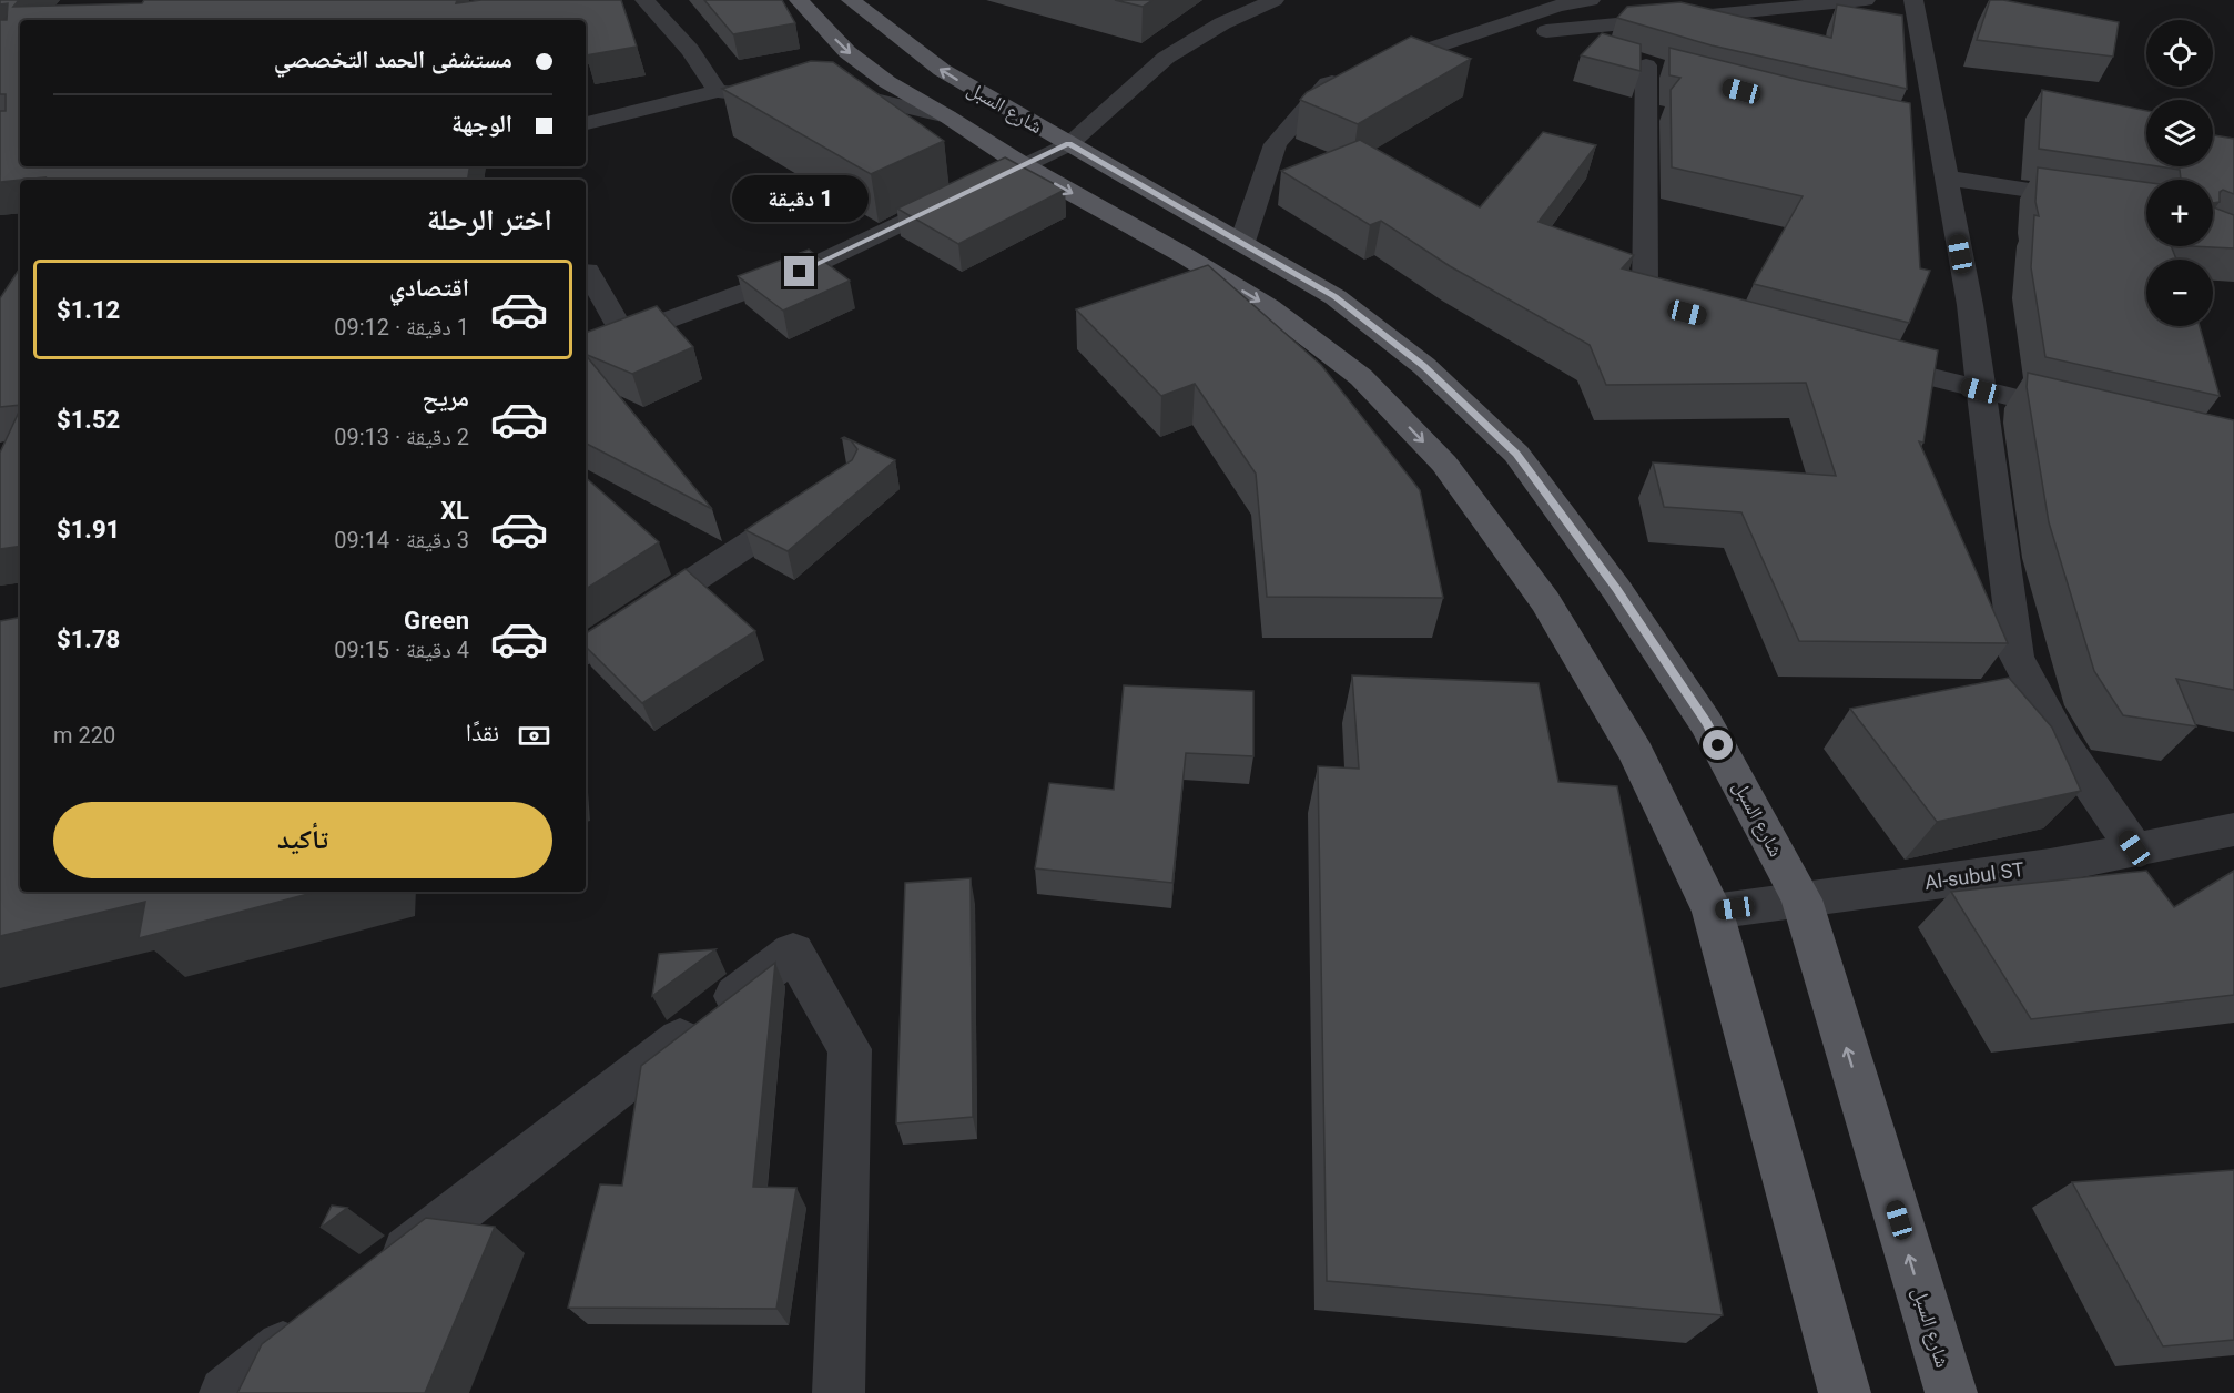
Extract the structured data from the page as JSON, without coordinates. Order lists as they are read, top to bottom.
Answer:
{
  "streets": {
    "main road": ["شارع السبل"],
    "street": ["Al-subul ST"]
  },
  "crossings": [
    ["شارع السبل", "Al-subul ST"]
  ],
  "page": {
    "map_buttons": ["+", "−"],
    "banner": ["مستشفى الحمد التخصصي", "الوجهة"],
    "bubble": "1 دقيقة",
    "heading": "اختر الرحلة",
    "list": [
      {
        "name": "اقتصادي",
        "note": "1 دقيقة · 09:12",
        "value": "$1.12"
      },
      {
        "name": "مريح",
        "note": "2 دقيقة · 09:13",
        "value": "$1.52"
      },
      {
        "name": "XL",
        "note": "3 دقيقة · 09:14",
        "value": "$1.91"
      },
      {
        "name": "Green",
        "note": "4 دقيقة · 09:15",
        "value": "$1.78"
      }
    ],
    "pay": ["نقدًا", "220 m"],
    "buttons": "تأكيد"
  }
}
